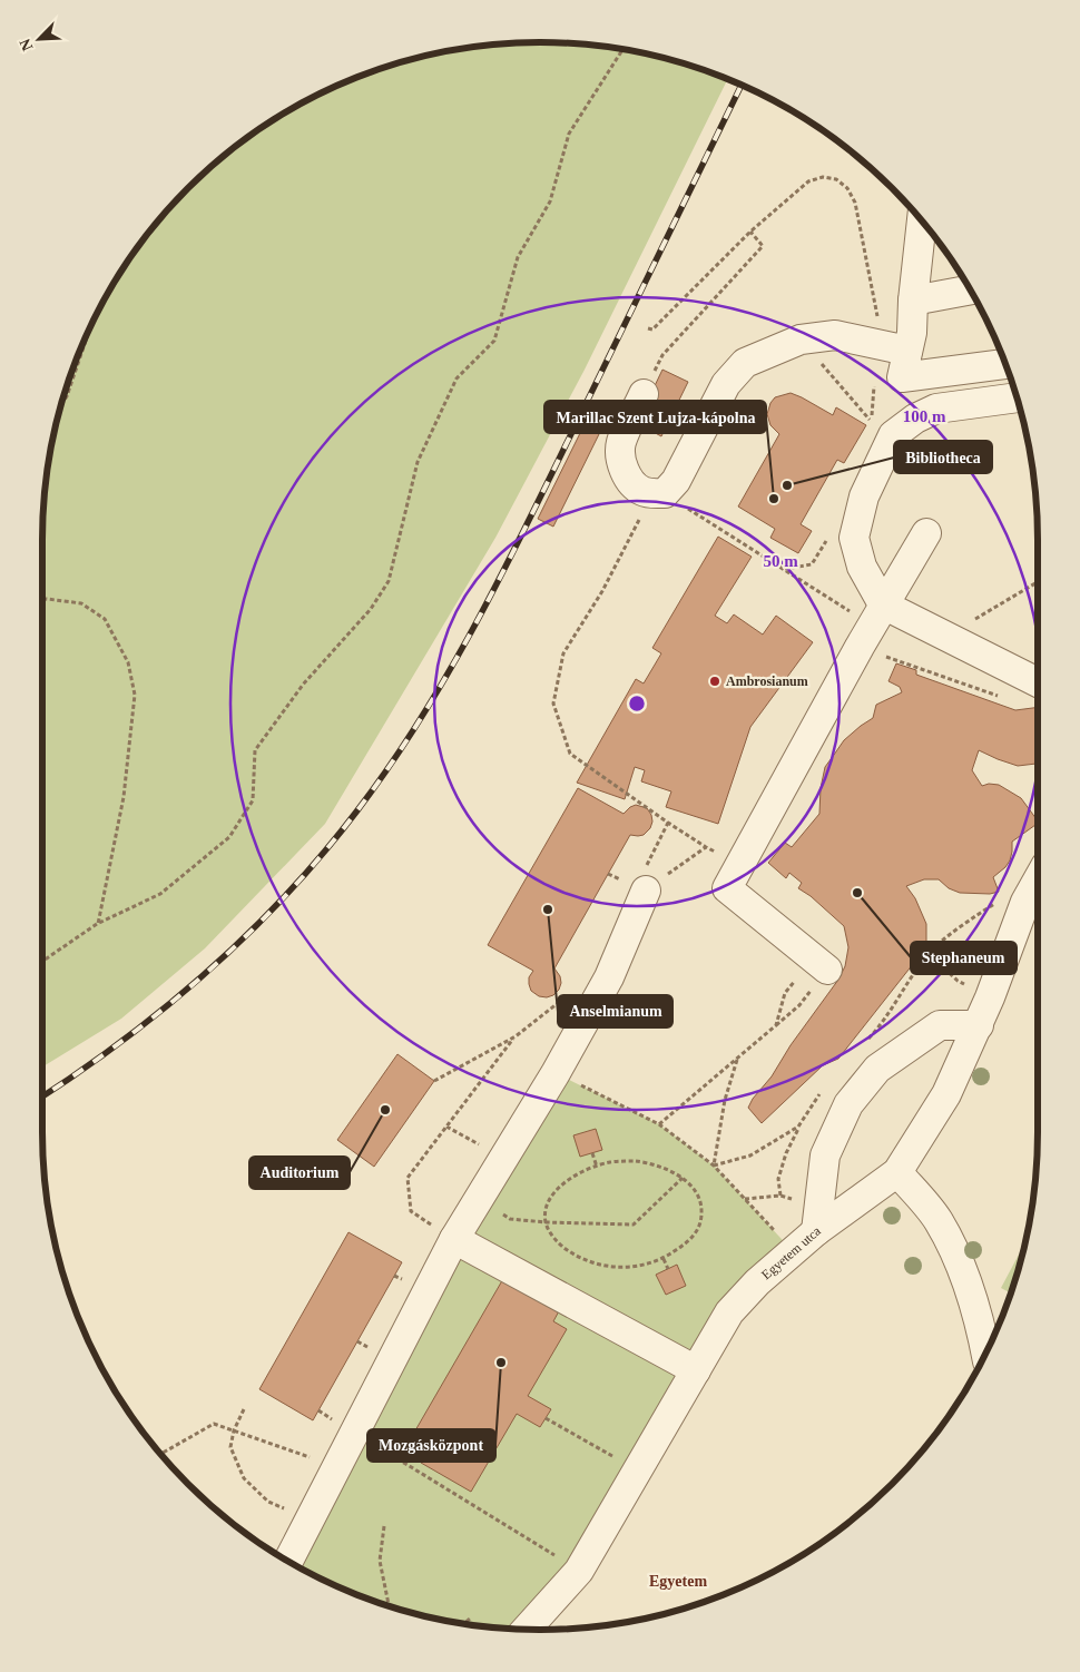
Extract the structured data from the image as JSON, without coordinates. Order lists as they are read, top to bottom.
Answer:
{
  "streets": {
    "street": ["Egyetem utca"]
  },
  "districts": ["Egyetem"],
  "places": [
    "Bibliotheca",
    "Marillac Szent Lujza-kápolna",
    "Ambrosianum",
    "Stephaneum",
    "Anselmianum",
    "Auditorium",
    "Mozgásközpont"
  ],
  "north": "bottom left",
  "rings": ["100 m", "50 m"]
}
